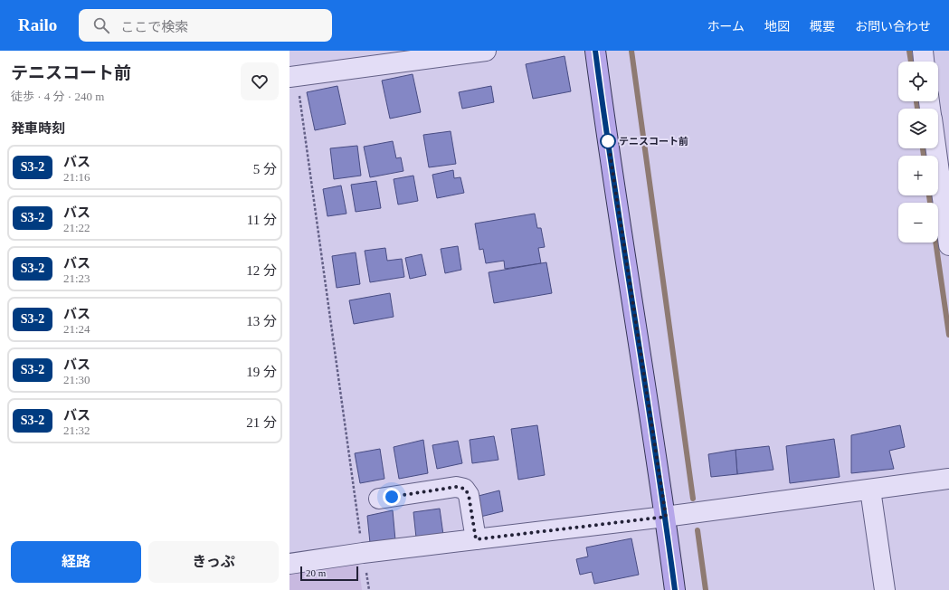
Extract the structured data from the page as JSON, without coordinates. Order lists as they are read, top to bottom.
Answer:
{
  "places": ["テニスコート前"],
  "lines": ["bus line S3-2"],
  "scale_bar": "20 m",
  "page": {
    "header": "Railo",
    "search": "ここで検索",
    "nav": [
      "ホーム",
      "地図",
      "概要",
      "お問い合わせ"
    ],
    "heading": [
      ["テニスコート前", "徒歩 · 4 分 · 240 m"],
      "発車時刻"
    ],
    "map_buttons": ["+", "−"],
    "list": [
      {
        "mark": "S3-2",
        "name": "バス",
        "note": "21:16",
        "value": "5 分"
      },
      {
        "mark": "S3-2",
        "name": "バス",
        "note": "21:22",
        "value": "11 分"
      },
      {
        "mark": "S3-2",
        "name": "バス",
        "note": "21:23",
        "value": "12 分"
      },
      {
        "mark": "S3-2",
        "name": "バス",
        "note": "21:24",
        "value": "13 分"
      },
      {
        "mark": "S3-2",
        "name": "バス",
        "note": "21:30",
        "value": "19 分"
      },
      {
        "mark": "S3-2",
        "name": "バス",
        "note": "21:32",
        "value": "21 分"
      }
    ],
    "buttons": ["経路", "きっぷ"],
    "scale": "20 m"
  }
}
